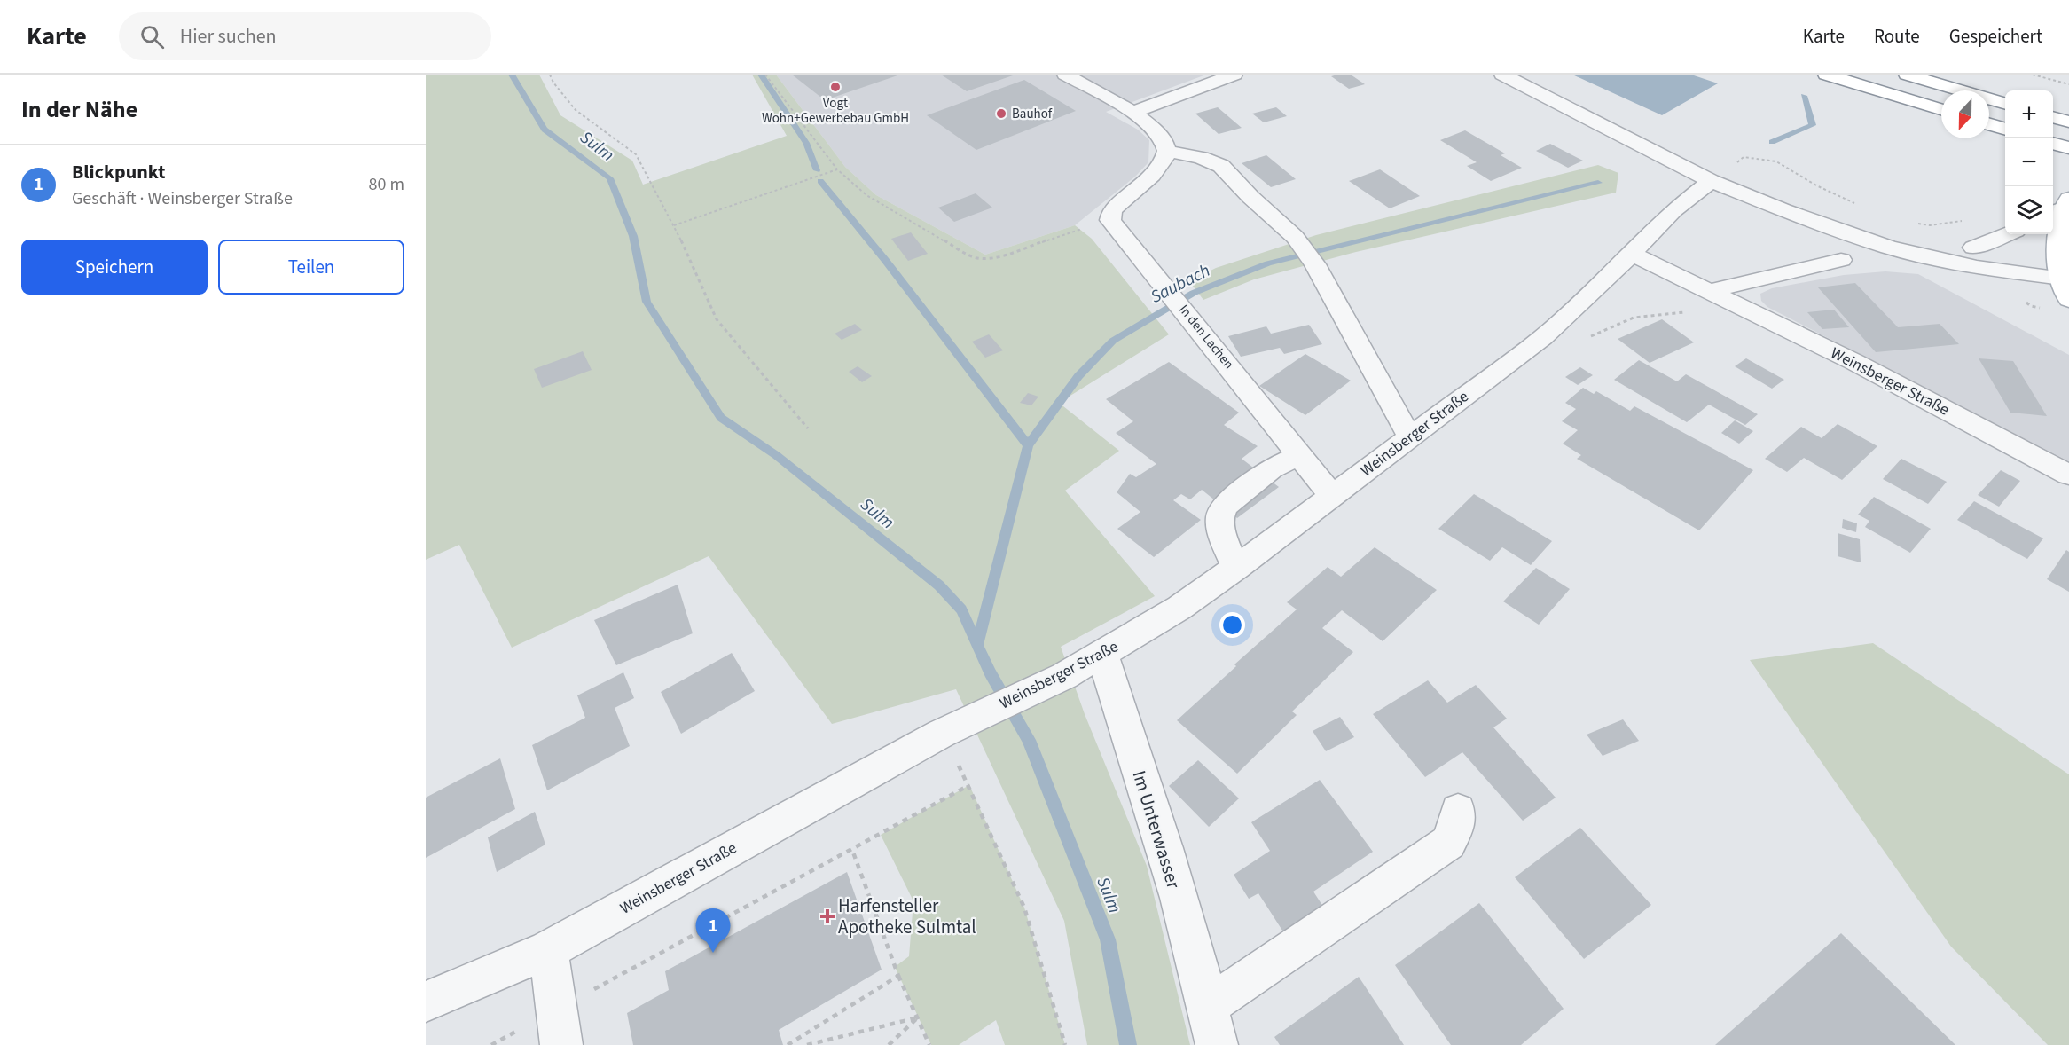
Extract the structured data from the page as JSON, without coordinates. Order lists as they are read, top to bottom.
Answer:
{
  "streets": {
    "street": ["In den Lachen", "Weinsberger Straße", "Im Unterwasser"]
  },
  "crossings": [
    ["In den Lachen", "Weinsberger Straße"],
    ["Weinsberger Straße", "Im Unterwasser"]
  ],
  "water": ["Sulm", "Saubach"],
  "places": {
    "other": ["Vogt Wohn+Gewerbebau GmbH", "Bauhof"],
    "health": ["Harfensteller Apotheke Sulmtal"]
  },
  "north": "bottom",
  "page": {
    "header": "Karte",
    "search": "Hier suchen",
    "nav": ["Karte", "Route", "Gespeichert"],
    "heading": "In der Nähe",
    "map_buttons": ["+", "−"],
    "list": [
      {
        "mark": "1",
        "name": "Blickpunkt",
        "note": "Geschäft · Weinsberger Straße",
        "value": "80 m"
      }
    ],
    "buttons": ["Speichern", "Teilen"],
    "pins": "1"
  }
}
